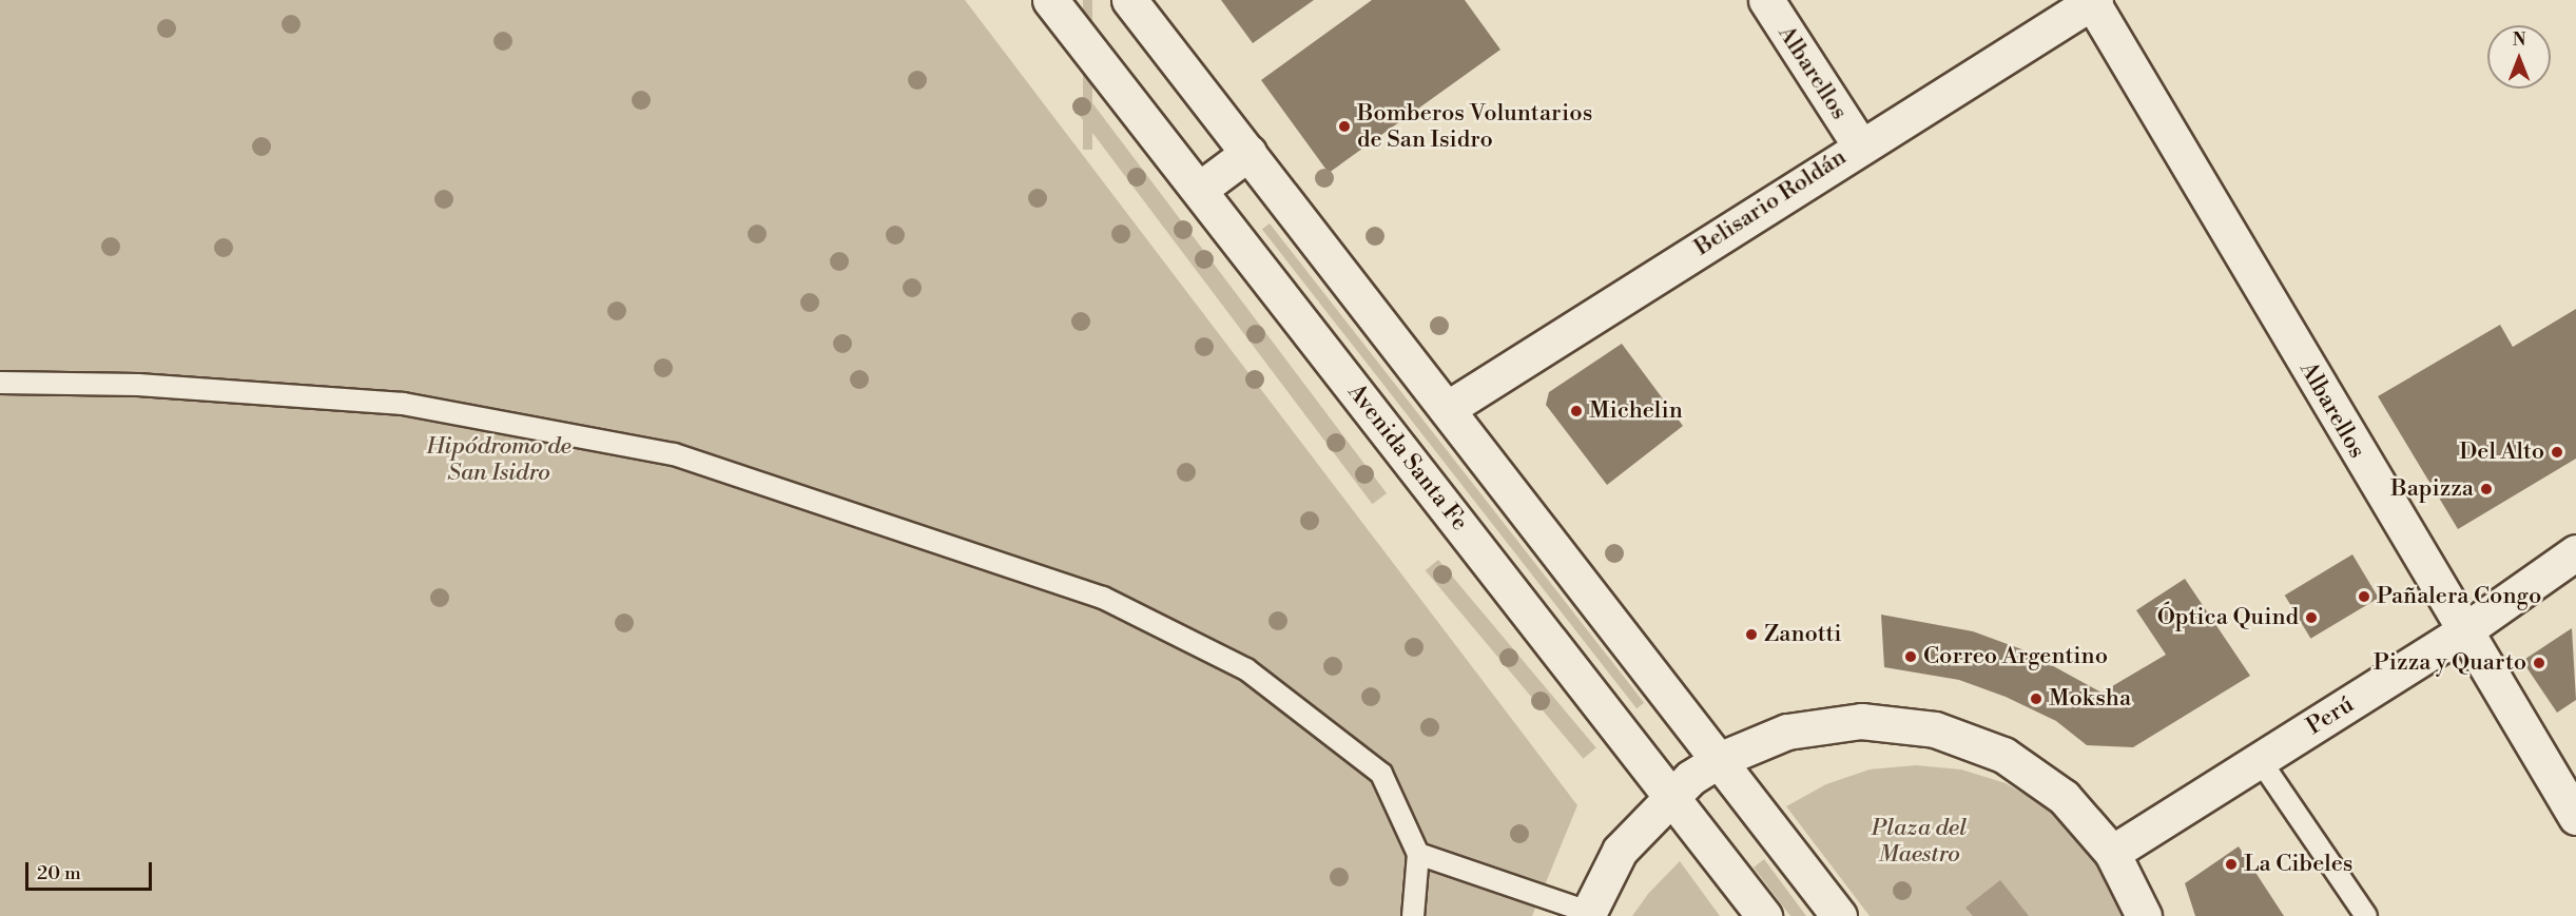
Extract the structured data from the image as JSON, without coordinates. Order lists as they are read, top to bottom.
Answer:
{
  "streets": {
    "main road": [
      "Albarellos",
      "Belisario Roldán",
      "Avenida Santa Fe",
      "Perú"
    ]
  },
  "crossings": [
    ["Albarellos", "Belisario Roldán"],
    ["Albarellos", "Perú"]
  ],
  "parks": ["Hipódromo de San Isidro", "Plaza del Maestro"],
  "places": [
    "Bomberos Voluntarios de San Isidro",
    "Michelin",
    "Del Alto",
    "Bapizza",
    "Pañalera Congo",
    "Óptica Quind",
    "Zanotti",
    "Correo Argentino",
    "Pizza y Quarto",
    "Moksha",
    "La Cibeles"
  ],
  "scale_bar": "20 m",
  "north": "top"
}
